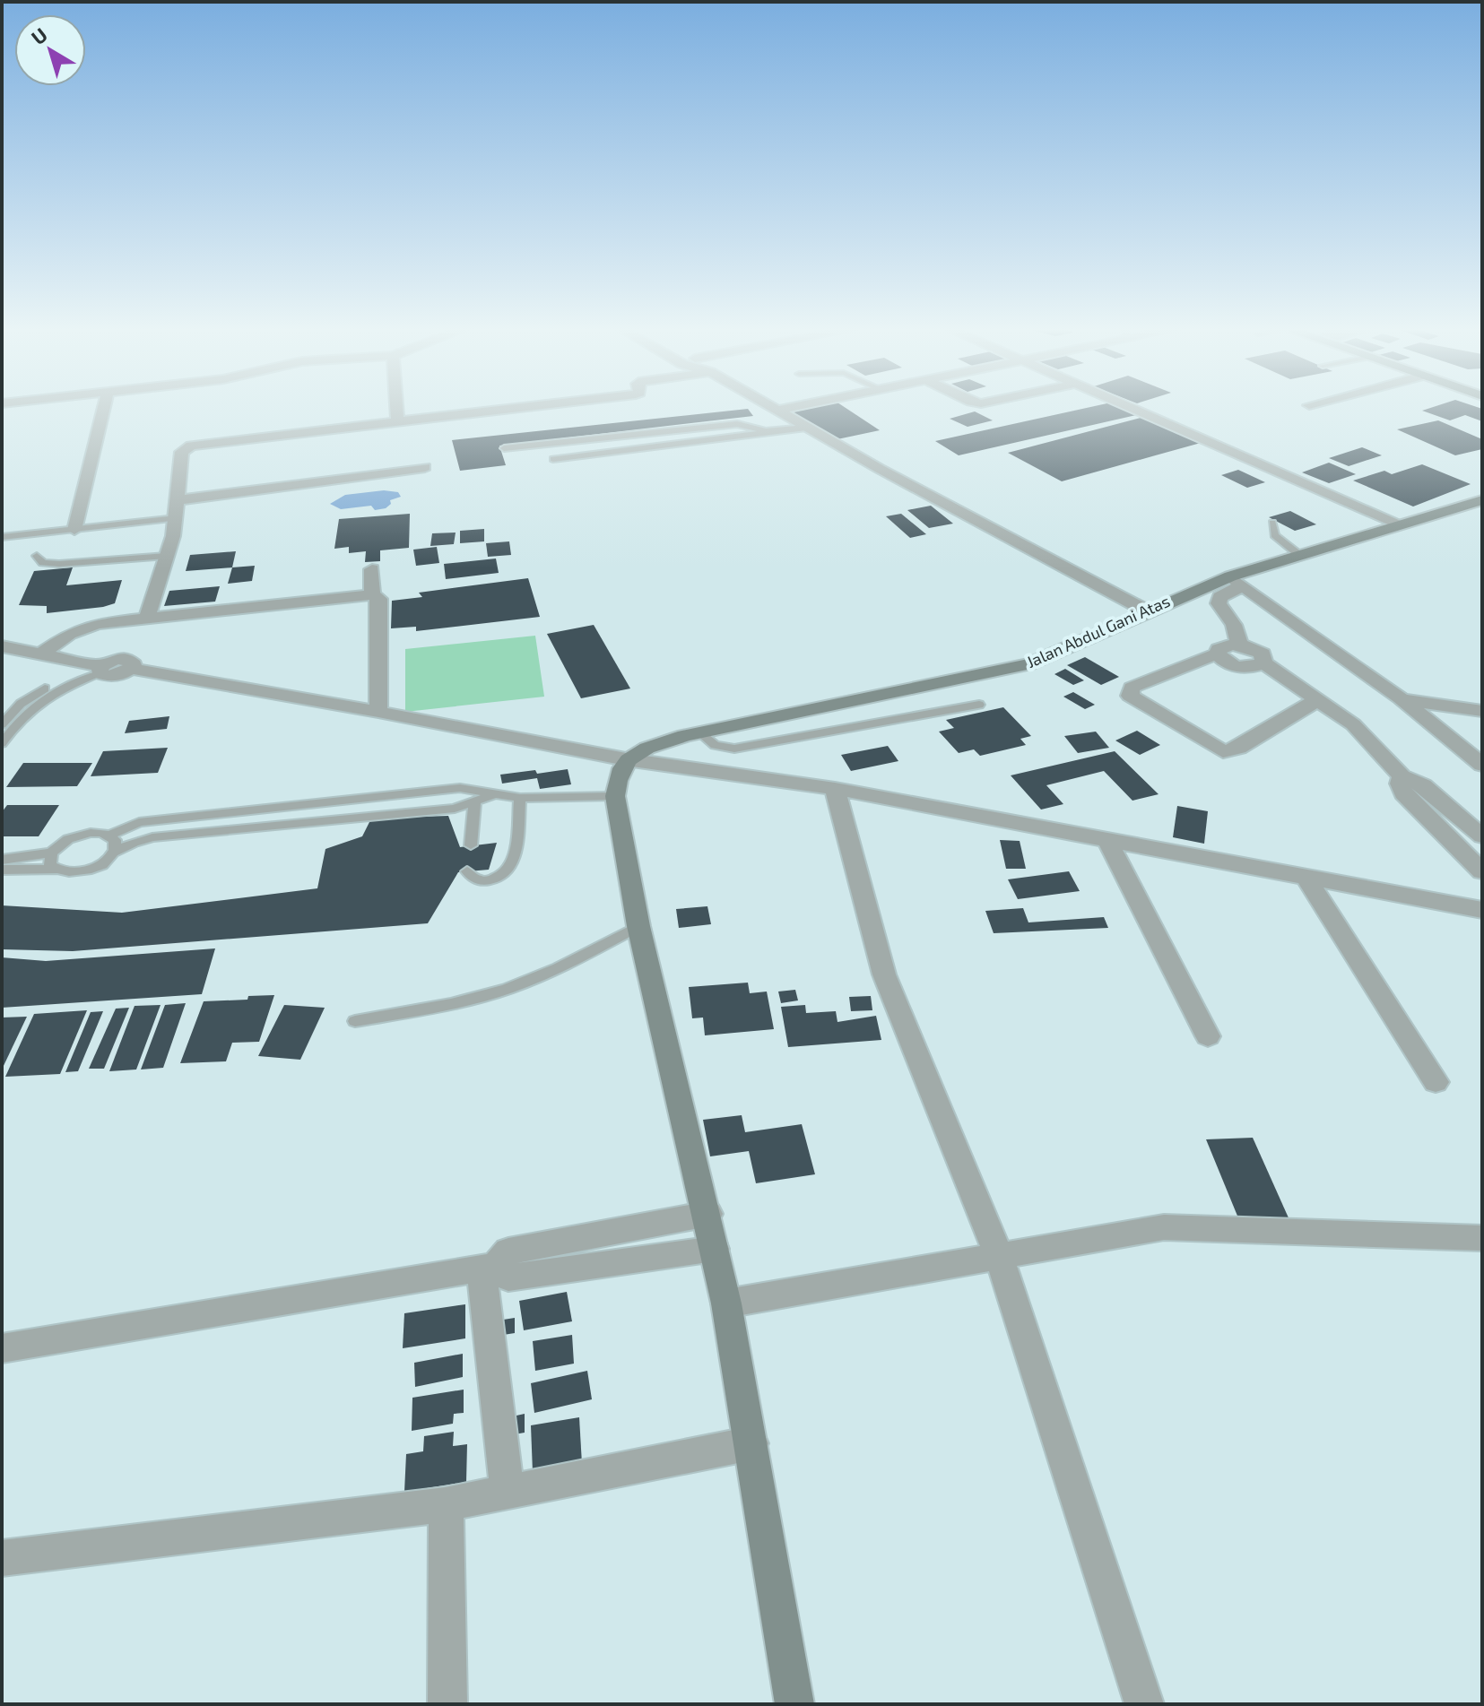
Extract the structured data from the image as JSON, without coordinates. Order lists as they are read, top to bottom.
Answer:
{
  "streets": {
    "street": ["Jalan Abdul Gani Atas"]
  },
  "north": "top left"
}
